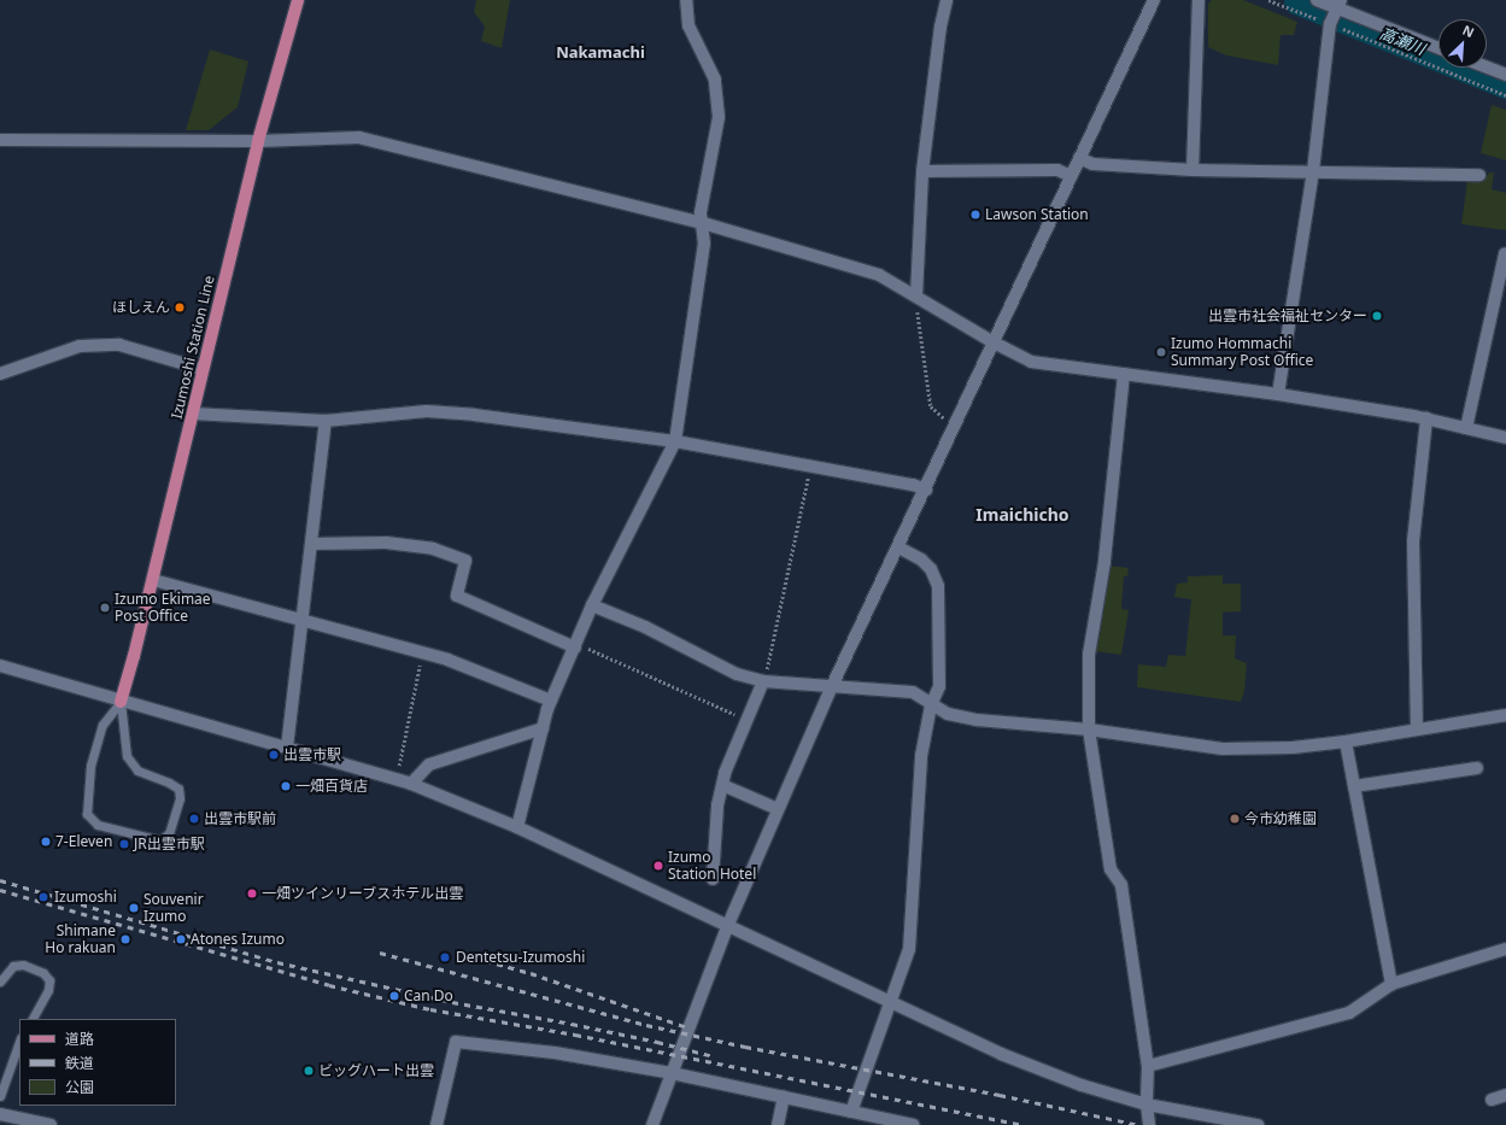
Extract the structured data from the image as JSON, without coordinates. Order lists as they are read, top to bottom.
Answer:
{
  "streets": {
    "main road": ["Izumoshi Station Line"]
  },
  "districts": ["Nakamachi", "Imaichicho"],
  "water": ["高瀬川"],
  "places": [
    "Lawson Station",
    "ほしえん",
    "出雲市社会福祉センター",
    "Izumo Hommachi Summary Post Office",
    "Izumo Ekimae Post Office",
    "出雲市駅",
    "一畑百貨店",
    "出雲市駅前",
    "今市幼稚園",
    "7-Eleven",
    "JR出雲市駅",
    "Izumo Station Hotel",
    "一畑ツインリーブスホテル出雲",
    "Izumoshi",
    "Souvenir Izumo",
    "Shimane Ho rakuan",
    "Atones Izumo",
    "Dentetsu-Izumoshi",
    "Can Do",
    "ビッグハート出雲"
  ],
  "legend": ["道路", "鉄道", "公園"],
  "north": "top right"
}
